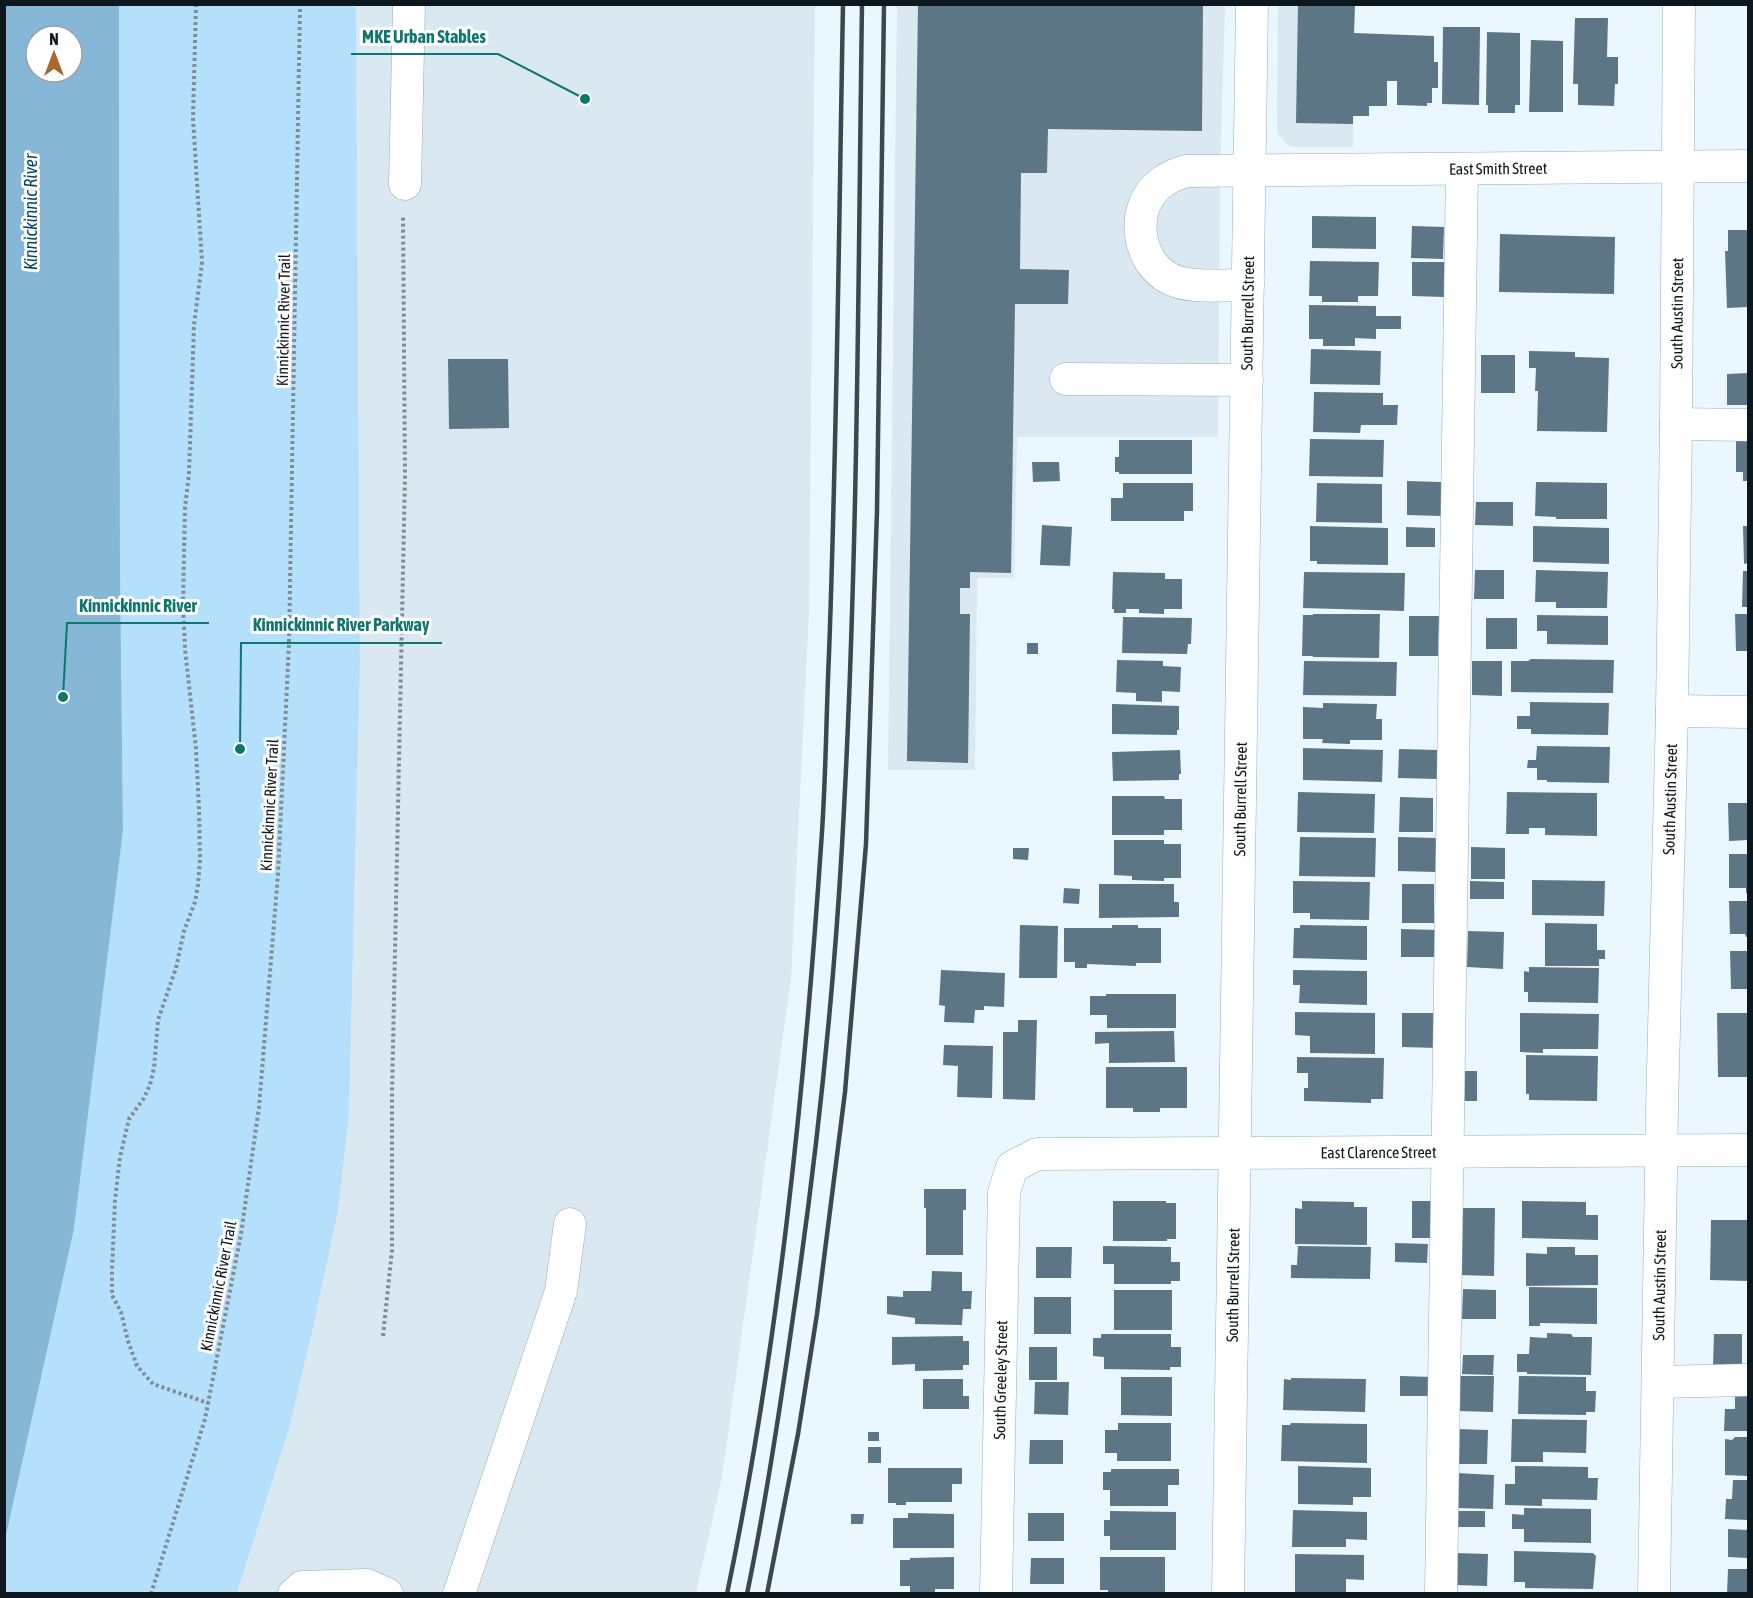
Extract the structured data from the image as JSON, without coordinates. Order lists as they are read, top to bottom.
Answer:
{
  "streets": {
    "street": [
      "East Smith Street",
      "South Burrell Street",
      "South Austin Street",
      "East Clarence Street",
      "South Greeley Street"
    ],
    "path": ["Kinnickinnic River Trail"]
  },
  "crossings": [
    ["East Smith Street", "South Burrell Street"],
    ["East Smith Street", "South Austin Street"],
    ["South Burrell Street", "East Clarence Street"],
    ["South Austin Street", "East Clarence Street"],
    ["East Clarence Street", "South Greeley Street"]
  ],
  "water": ["Kinnickinnic River"],
  "places": ["MKE Urban Stables", "Kinnickinnic River", "Kinnickinnic River Parkway"],
  "north": "top"
}
